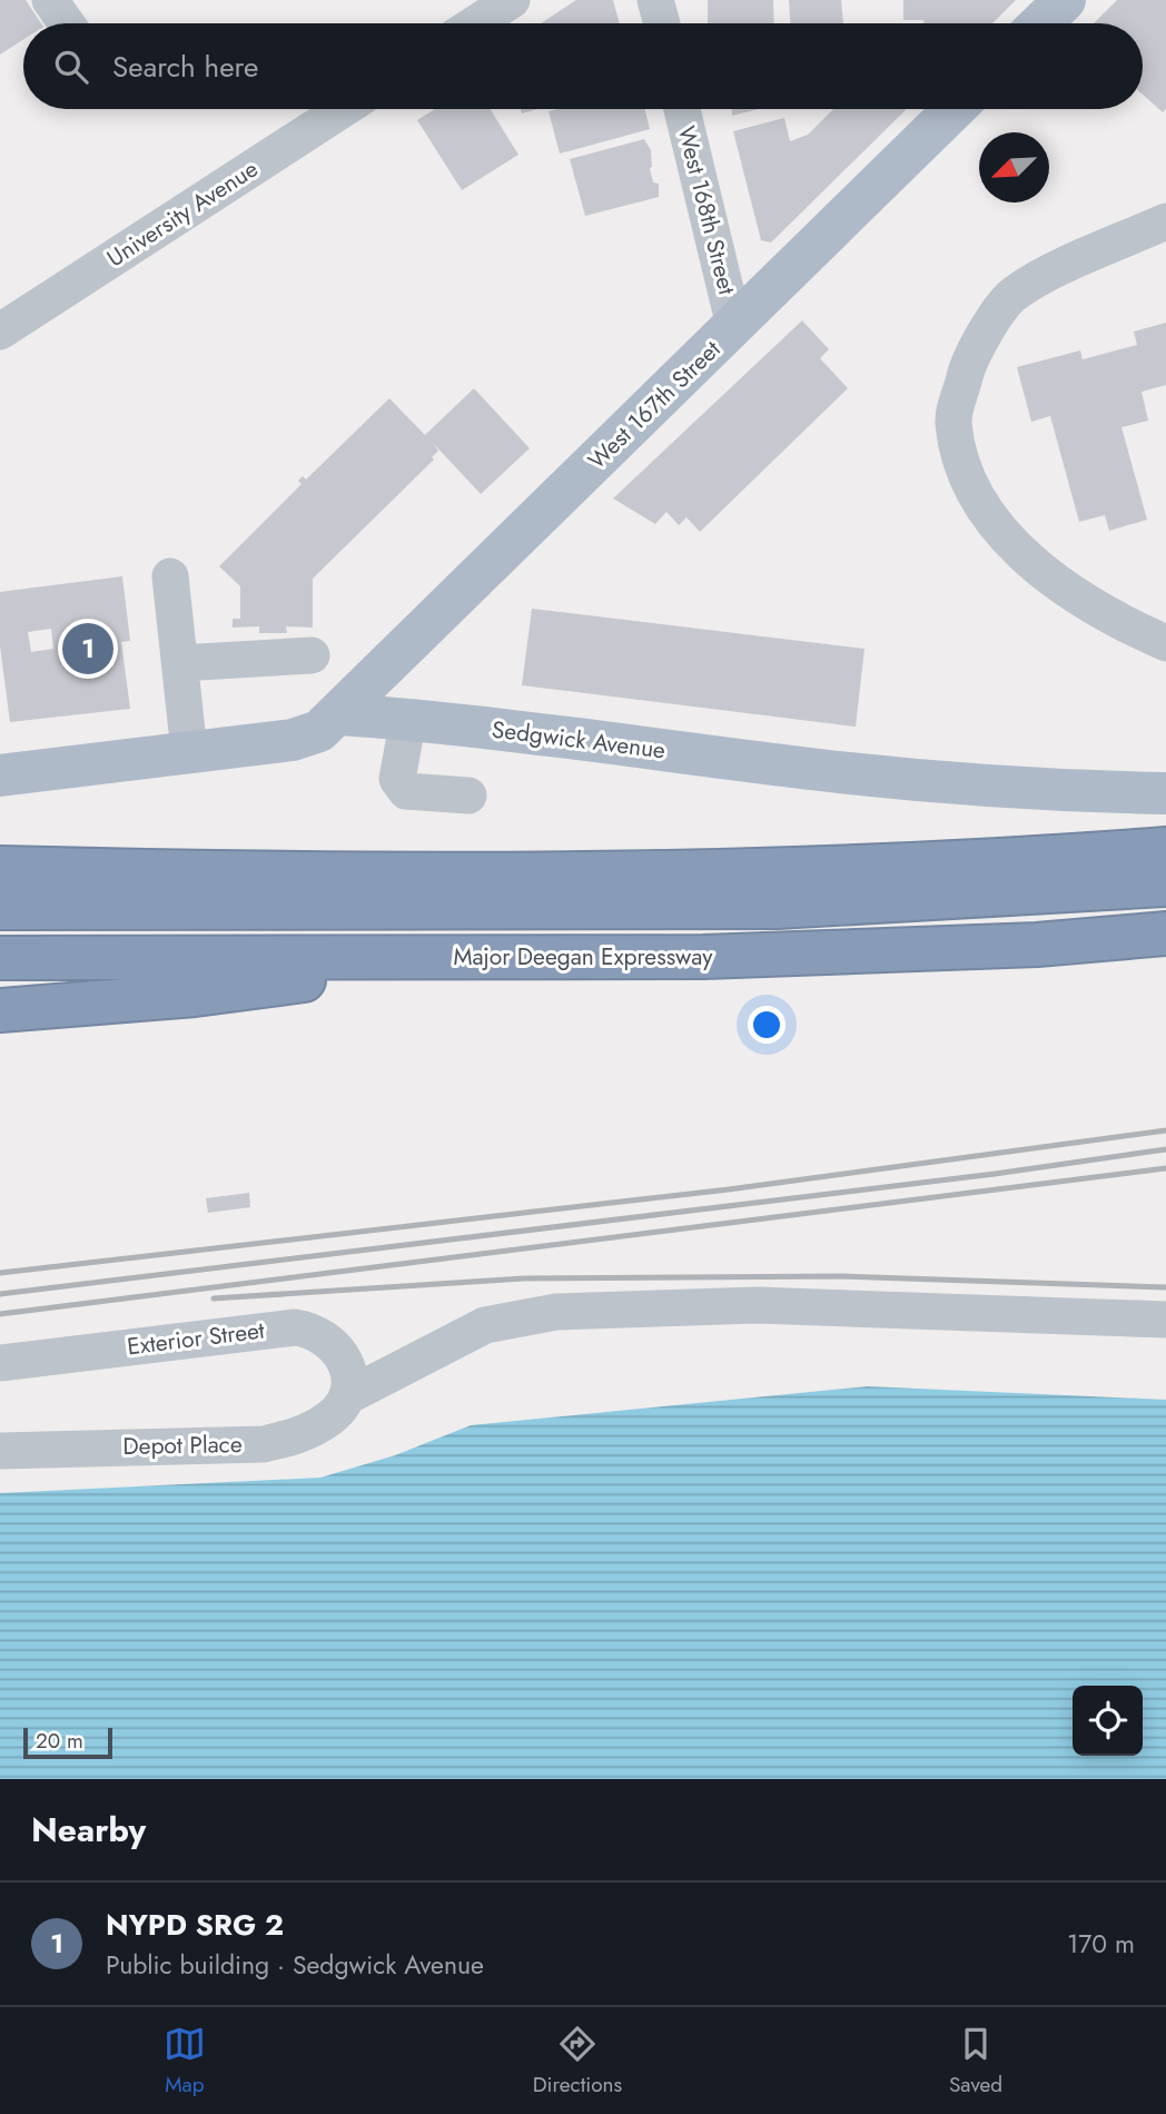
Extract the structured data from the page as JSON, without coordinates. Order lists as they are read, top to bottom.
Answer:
{
  "streets": {
    "highway": ["Major Deegan Expressway"],
    "main road": ["West 167th Street", "Sedgwick Avenue"],
    "street": [
      "West 168th Street",
      "University Avenue",
      "Exterior Street",
      "Depot Place"
    ]
  },
  "crossings": [
    ["West 168th Street", "West 167th Street"],
    ["West 167th Street", "Sedgwick Avenue"],
    ["Exterior Street", "Depot Place"]
  ],
  "scale_bar": "20 m",
  "north": "bottom left",
  "page": {
    "search": "Search here",
    "pins": "1",
    "scale": "20 m",
    "heading": "Nearby",
    "list": [
      {
        "mark": "1",
        "name": "NYPD SRG 2",
        "note": "Public building · Sedgwick Avenue",
        "value": "170 m"
      }
    ],
    "nav": ["Map", "Directions", "Saved"]
  }
}
